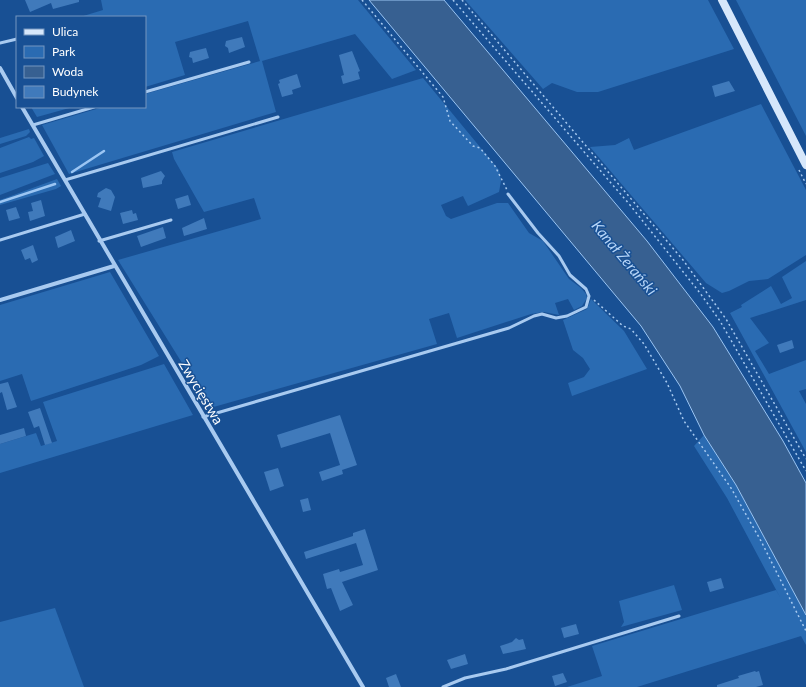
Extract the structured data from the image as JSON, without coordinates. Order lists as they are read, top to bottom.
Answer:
{
  "streets": {
    "street": ["Zwycięstwa"]
  },
  "water": ["Kanał Żerański"],
  "legend": [
    "Ulica",
    "Park",
    "Woda",
    "Budynek"
  ]
}
